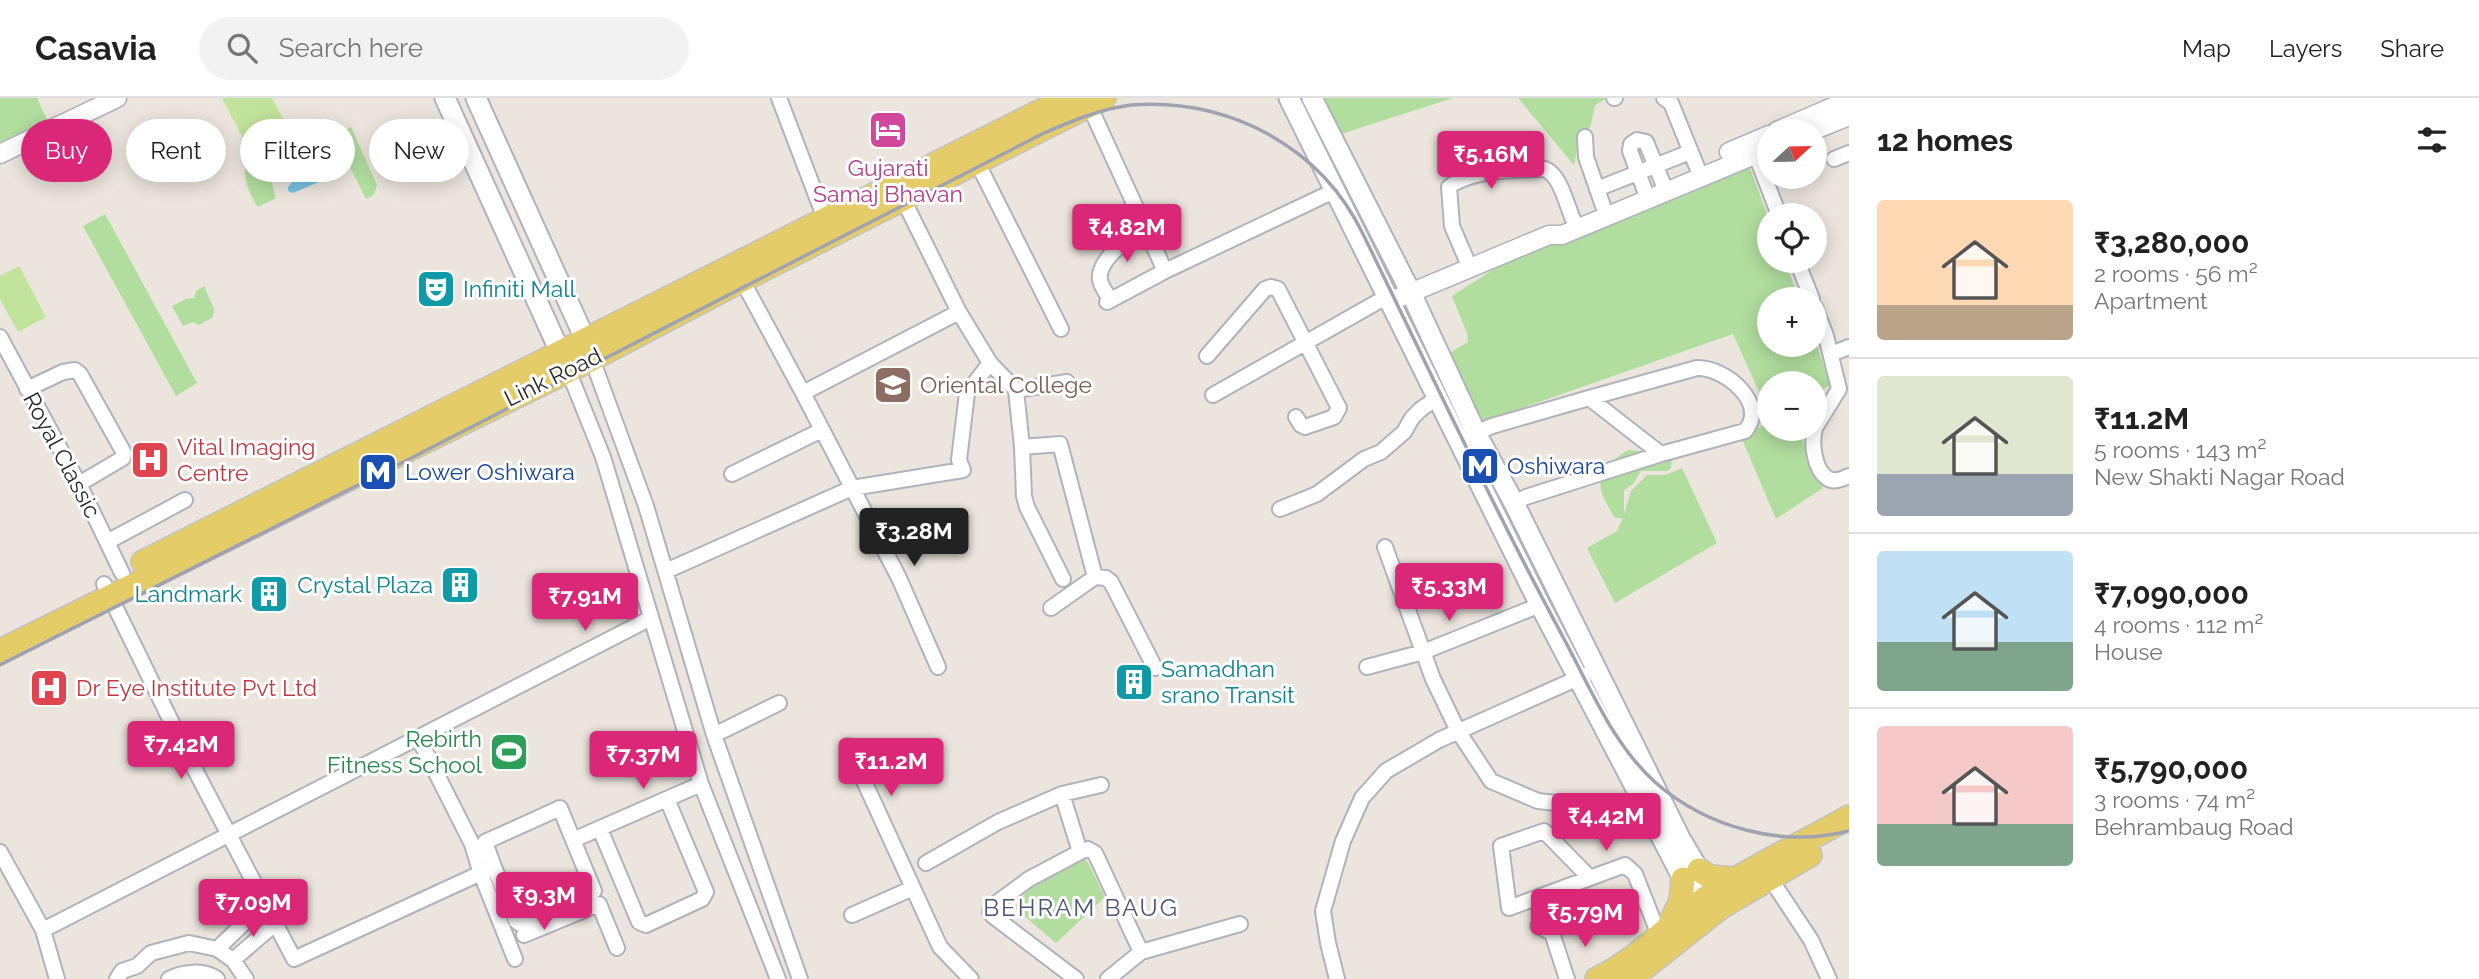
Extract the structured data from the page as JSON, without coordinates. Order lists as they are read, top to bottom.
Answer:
{
  "streets": {
    "main road": ["Link Road"],
    "street": ["Royal Classic"]
  },
  "crossings": [
    ["Link Road", "Royal Classic"]
  ],
  "districts": ["BEHRAM BAUG"],
  "places": {
    "hotel": ["Gujarati Samaj Bhavan"],
    "theatre": ["Infiniti Mall"],
    "school or university": ["Oriental College"],
    "hospital": ["Vital Imaging Centre", "Dr Eye Institute Pvt Ltd"],
    "metro station": ["Oshiwara", "Lower Oshiwara"],
    "building": ["Crystal Plaza", "Landmark", "Samadhan srano Transit"],
    "sports": ["Rebirth Fitness School"]
  },
  "north": "right",
  "page": {
    "header": "Casavia",
    "search": "Search here",
    "nav": ["Map", "Layers", "Share"],
    "heading": "12 homes",
    "map_buttons": ["+", "−"],
    "chip": [
      "Buy",
      "Rent",
      "Filters",
      "New"
    ],
    "price": [
      "₹5.16M",
      "₹4.82M",
      "₹3.28M",
      "₹5.33M",
      "₹7.91M",
      "₹7.42M",
      "₹7.37M",
      "₹11.2M",
      "₹4.42M",
      "₹9.3M",
      "₹7.09M",
      "₹5.79M"
    ],
    "list": [
      {
        "name": "₹3,280,000",
        "note": "2 rooms · 56 m² · Apartment"
      },
      {
        "name": "₹11.2M",
        "note": "5 rooms · 143 m² · New Shakti Nagar Road"
      },
      {
        "name": "₹7,090,000",
        "note": "4 rooms · 112 m² · House"
      },
      {
        "name": "₹5,790,000",
        "note": "3 rooms · 74 m² · Behrambaug Road"
      }
    ]
  }
}
